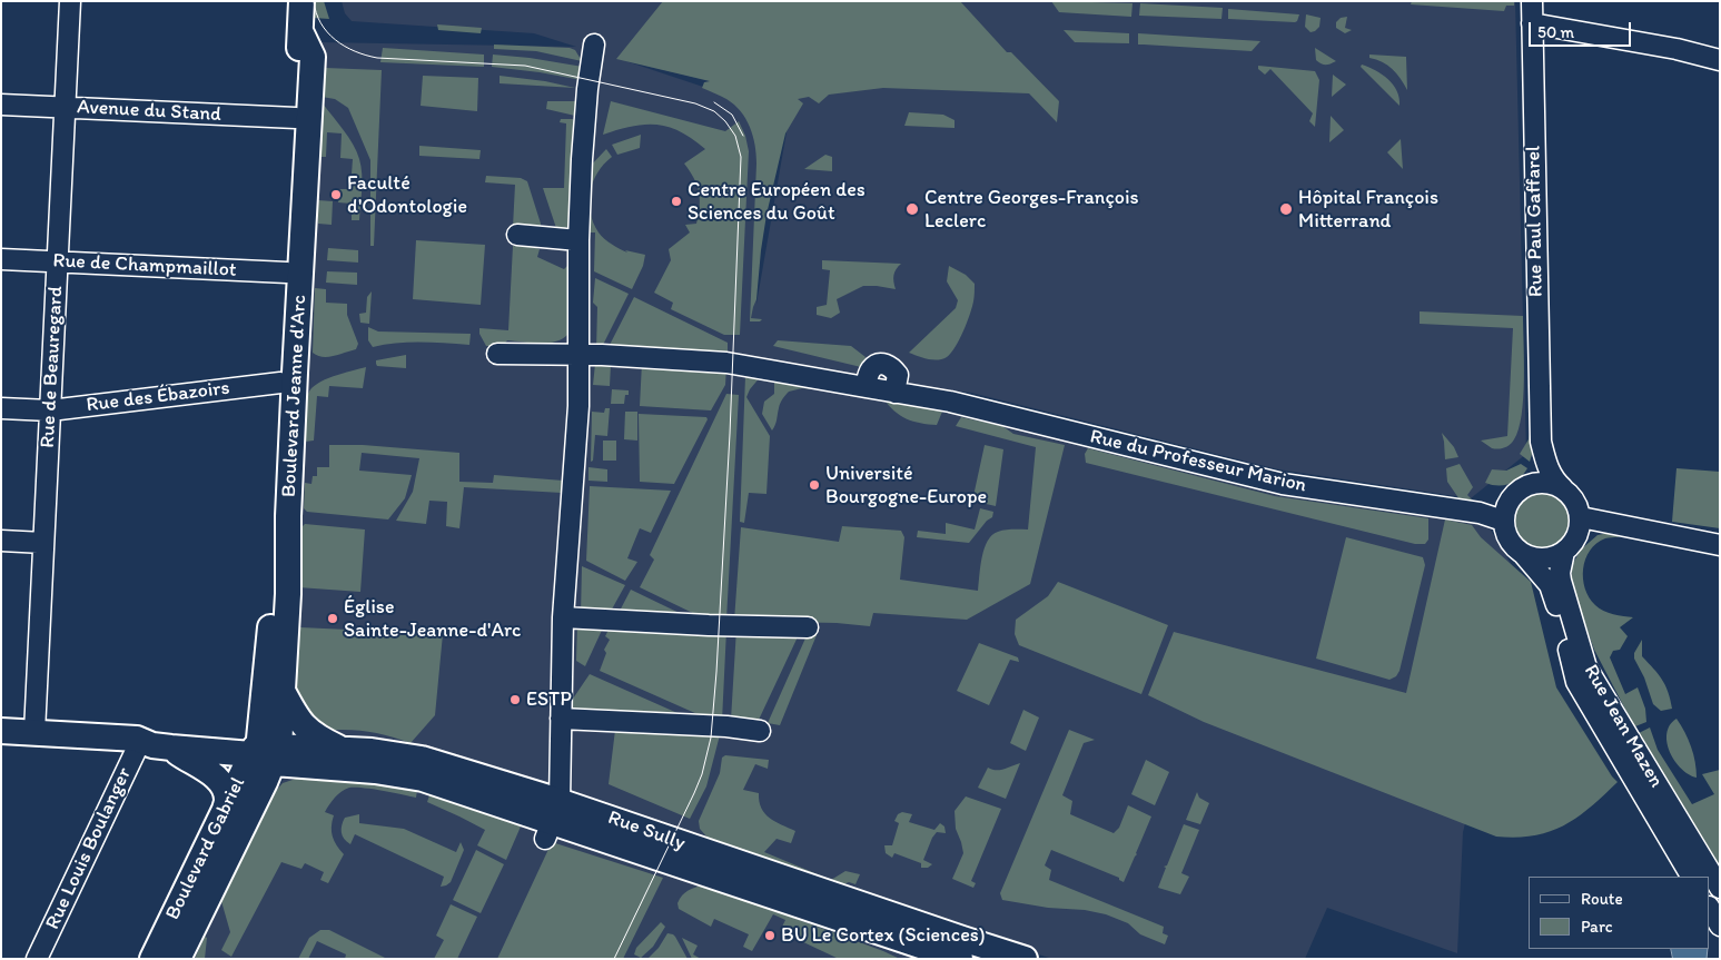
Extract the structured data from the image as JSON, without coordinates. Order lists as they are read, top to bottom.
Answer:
{
  "streets": {
    "main road": ["Boulevard Jeanne d'Arc", "Rue Sully", "Boulevard Gabriel"],
    "street": [
      "Avenue du Stand",
      "Rue Paul Gaffarel",
      "Rue de Champmaillot",
      "Rue de Beauregard",
      "Rue des Ébazoirs",
      "Rue du Professeur Marion",
      "Rue Jean Mazen",
      "Rue Louis Boulanger"
    ]
  },
  "crossings": [
    ["Avenue du Stand", "Rue de Beauregard"],
    ["Avenue du Stand", "Boulevard Jeanne d'Arc"],
    ["Rue de Champmaillot", "Rue de Beauregard"],
    ["Rue de Champmaillot", "Boulevard Jeanne d'Arc"],
    ["Rue de Beauregard", "Rue des Ébazoirs"],
    ["Boulevard Jeanne d'Arc", "Rue des Ébazoirs"],
    ["Boulevard Jeanne d'Arc", "Rue Sully"],
    ["Boulevard Jeanne d'Arc", "Boulevard Gabriel"],
    ["Rue du Professeur Marion", "Rue Jean Mazen"],
    ["Rue Sully", "Boulevard Gabriel"]
  ],
  "places": [
    "Faculté d'Odontologie",
    "Centre Européen des Sciences du Goût",
    "Centre Georges-François Leclerc",
    "Hôpital François Mitterrand",
    "Université Bourgogne-Europe",
    "Église Sainte-Jeanne-d'Arc",
    "ESTP",
    "BU Le Cortex (Sciences)"
  ],
  "legend": ["Route", "Parc"],
  "scale_bar": "50 m"
}
